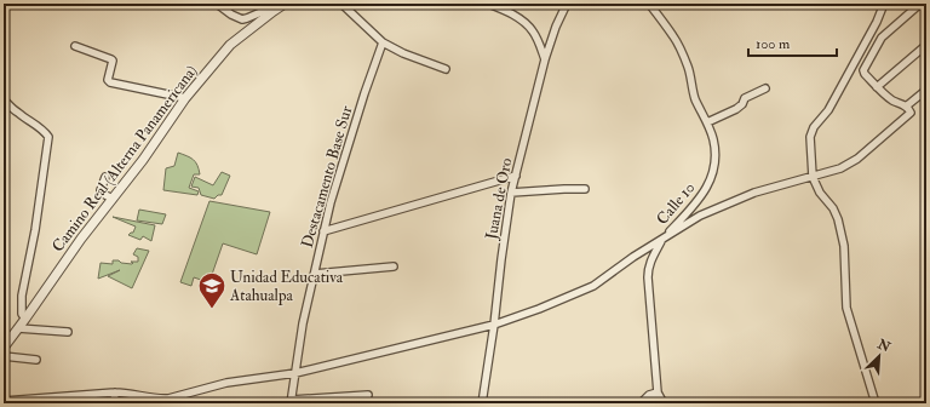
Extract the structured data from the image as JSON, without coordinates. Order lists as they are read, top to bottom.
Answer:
{
  "streets": {
    "street": [
      "Camino Real (Alterna Panamericana)",
      "Destacamento Base Sur",
      "Juana de Oro",
      "Calle 10"
    ]
  },
  "places": {
    "school or university": ["Unidad Educativa Atahualpa"]
  },
  "scale_bar": "100 m",
  "north": "top right"
}
